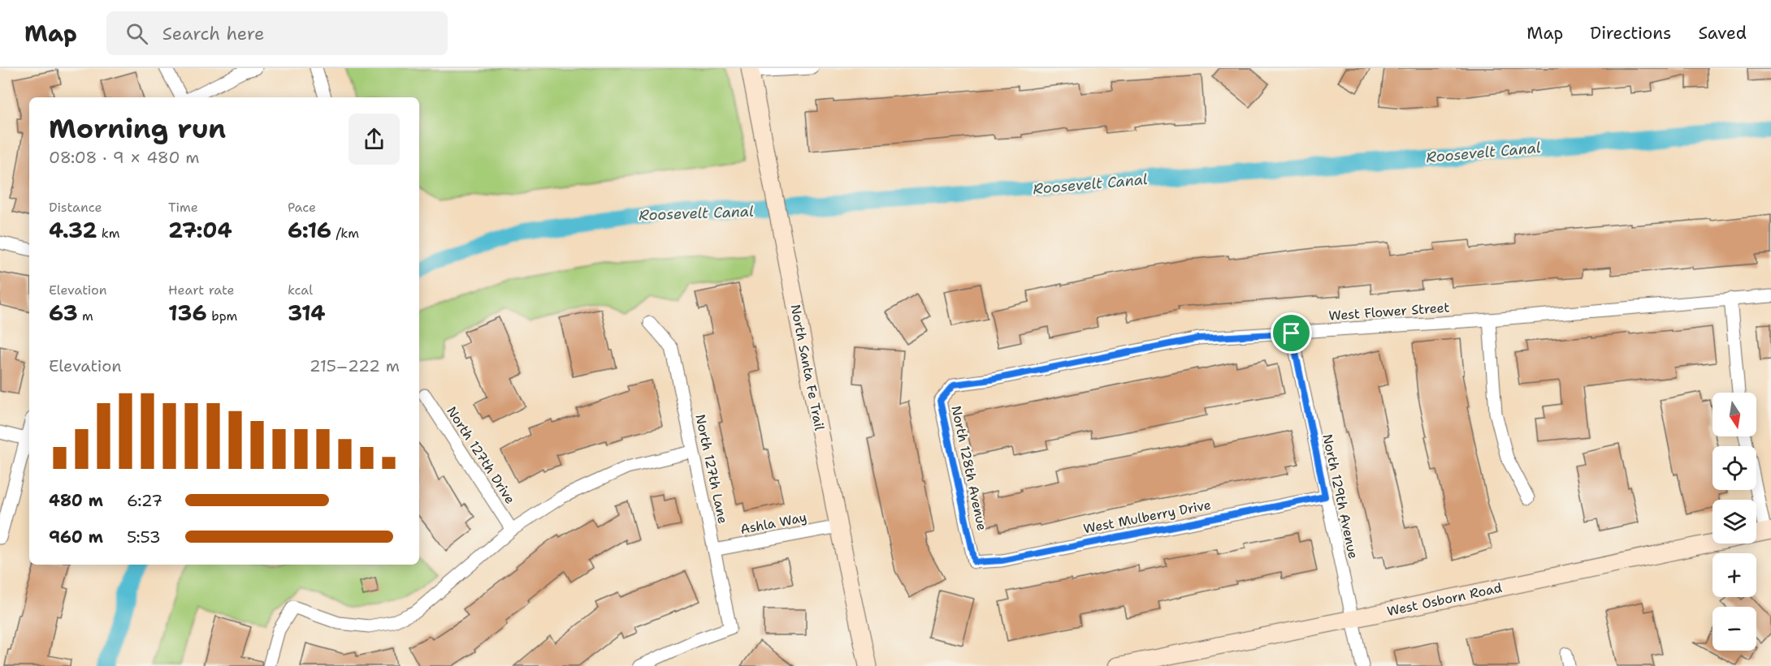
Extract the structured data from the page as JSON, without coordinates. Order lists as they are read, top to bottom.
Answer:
{
  "streets": {
    "street": [
      "West Flower Street",
      "North Santa Fe Trail",
      "North 127th Drive",
      "North 128th Avenue",
      "North 127th Lane",
      "North 129th Avenue",
      "West Mulberry Drive",
      "Ashla Way",
      "West Osborn Road"
    ]
  },
  "crossings": [
    ["West Flower Street", "North 128th Avenue"],
    ["West Flower Street", "North 129th Avenue"],
    ["North Santa Fe Trail", "Ashla Way"],
    ["North 128th Avenue", "West Mulberry Drive"],
    ["North 127th Lane", "Ashla Way"],
    ["North 129th Avenue", "West Mulberry Drive"],
    ["North 129th Avenue", "West Osborn Road"]
  ],
  "water": ["Roosevelt Canal"],
  "north": "bottom",
  "page": {
    "header": "Map",
    "search": "Search here",
    "nav": ["Map", "Directions", "Saved"],
    "heading": ["Morning run", "08:08 · 9 × 480 m"],
    "stats": [
      ["Distance", "4.32 km"],
      ["Time", "27:04"],
      ["Pace", "6:16 /km"],
      ["Elevation", "63 m"],
      ["Heart rate", "136 bpm"],
      ["kcal", "314"]
    ],
    "chart": ["Elevation", "215–222 m"],
    "map_buttons": ["+", "−"],
    "list": [
      {
        "name": "480 m",
        "note": "6:27"
      },
      {
        "name": "960 m",
        "note": "5:53"
      }
    ]
  }
}
